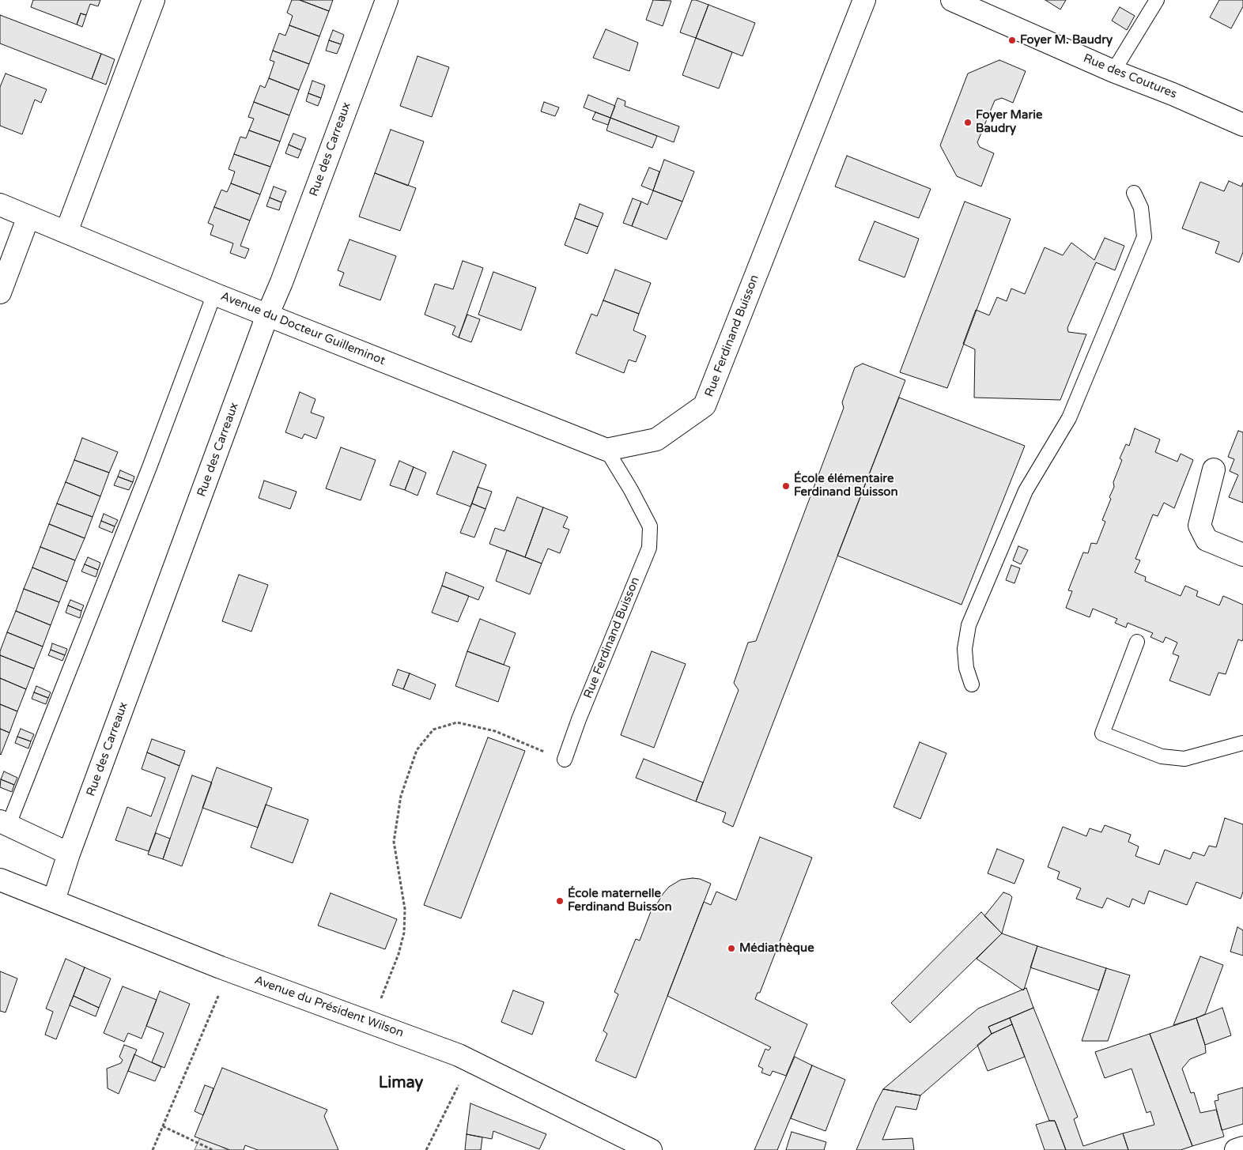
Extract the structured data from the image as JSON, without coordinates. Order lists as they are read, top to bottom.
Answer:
{
  "streets": {
    "street": [
      "Rue des Coutures",
      "Rue des Carreaux",
      "Avenue du Docteur Guilleminot",
      "Rue Ferdinand Buisson",
      "Avenue du Président Wilson"
    ]
  },
  "crossings": [
    ["Rue des Carreaux", "Avenue du Docteur Guilleminot"],
    ["Rue des Carreaux", "Avenue du Président Wilson"],
    ["Avenue du Docteur Guilleminot", "Rue Ferdinand Buisson"]
  ],
  "districts": ["Limay"],
  "places": [
    "Foyer M. Baudry",
    "Foyer Marie Baudry",
    "École élémentaire Ferdinand Buisson",
    "École maternelle Ferdinand Buisson",
    "Médiathèque"
  ]
}
